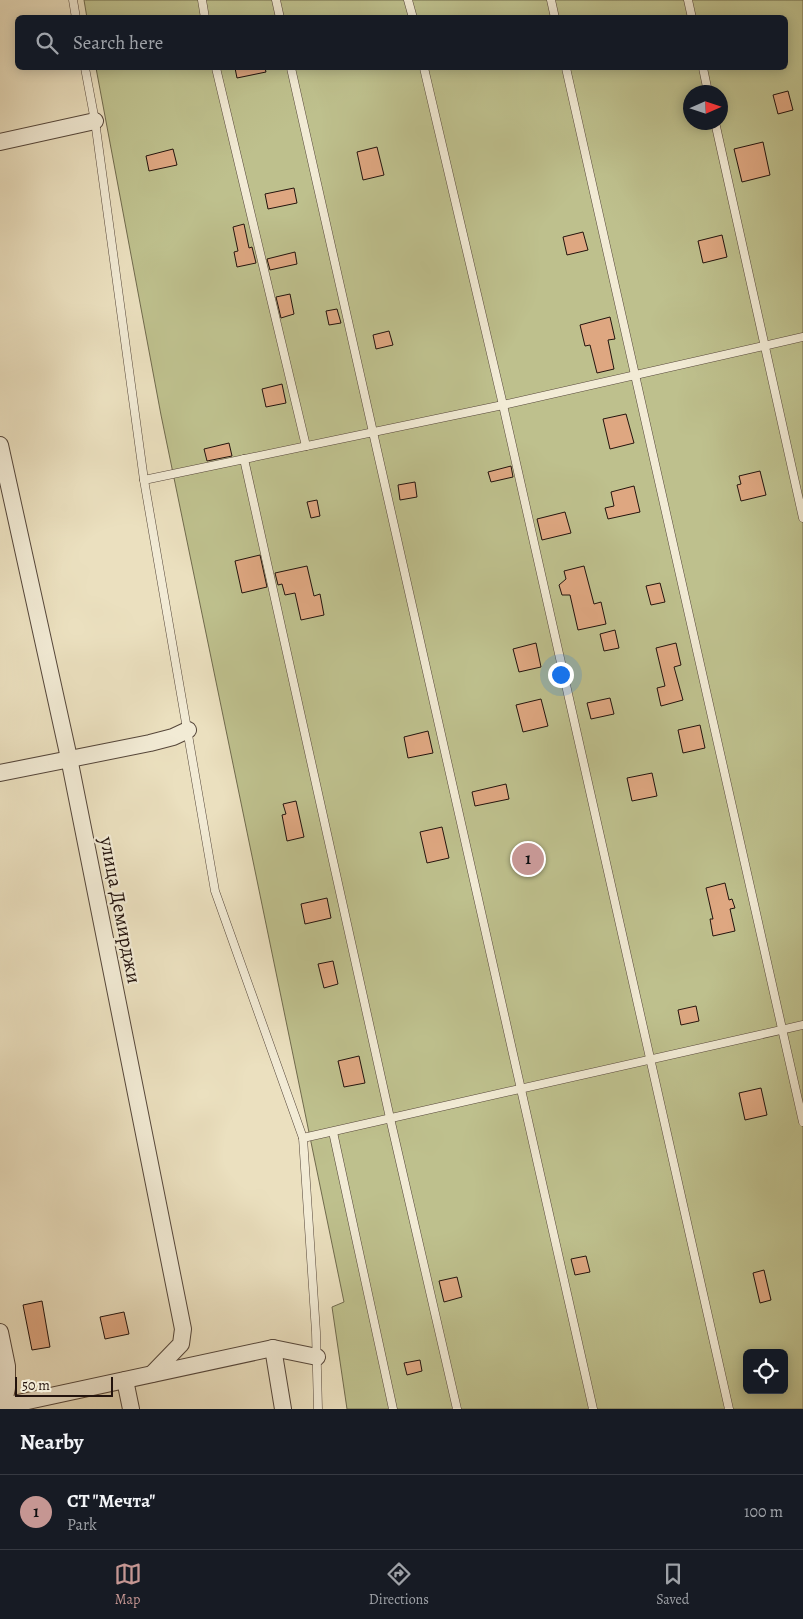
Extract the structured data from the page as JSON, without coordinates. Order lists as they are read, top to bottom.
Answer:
{
  "streets": {
    "street": ["улица Демирджи"]
  },
  "scale_bar": "50 m",
  "north": "right",
  "page": {
    "search": "Search here",
    "pins": "1",
    "scale": "50 m",
    "heading": "Nearby",
    "list": [
      {
        "mark": "1",
        "name": "СТ \"Мечта\"",
        "note": "Park",
        "value": "100 m"
      }
    ],
    "nav": ["Map", "Directions", "Saved"]
  }
}
